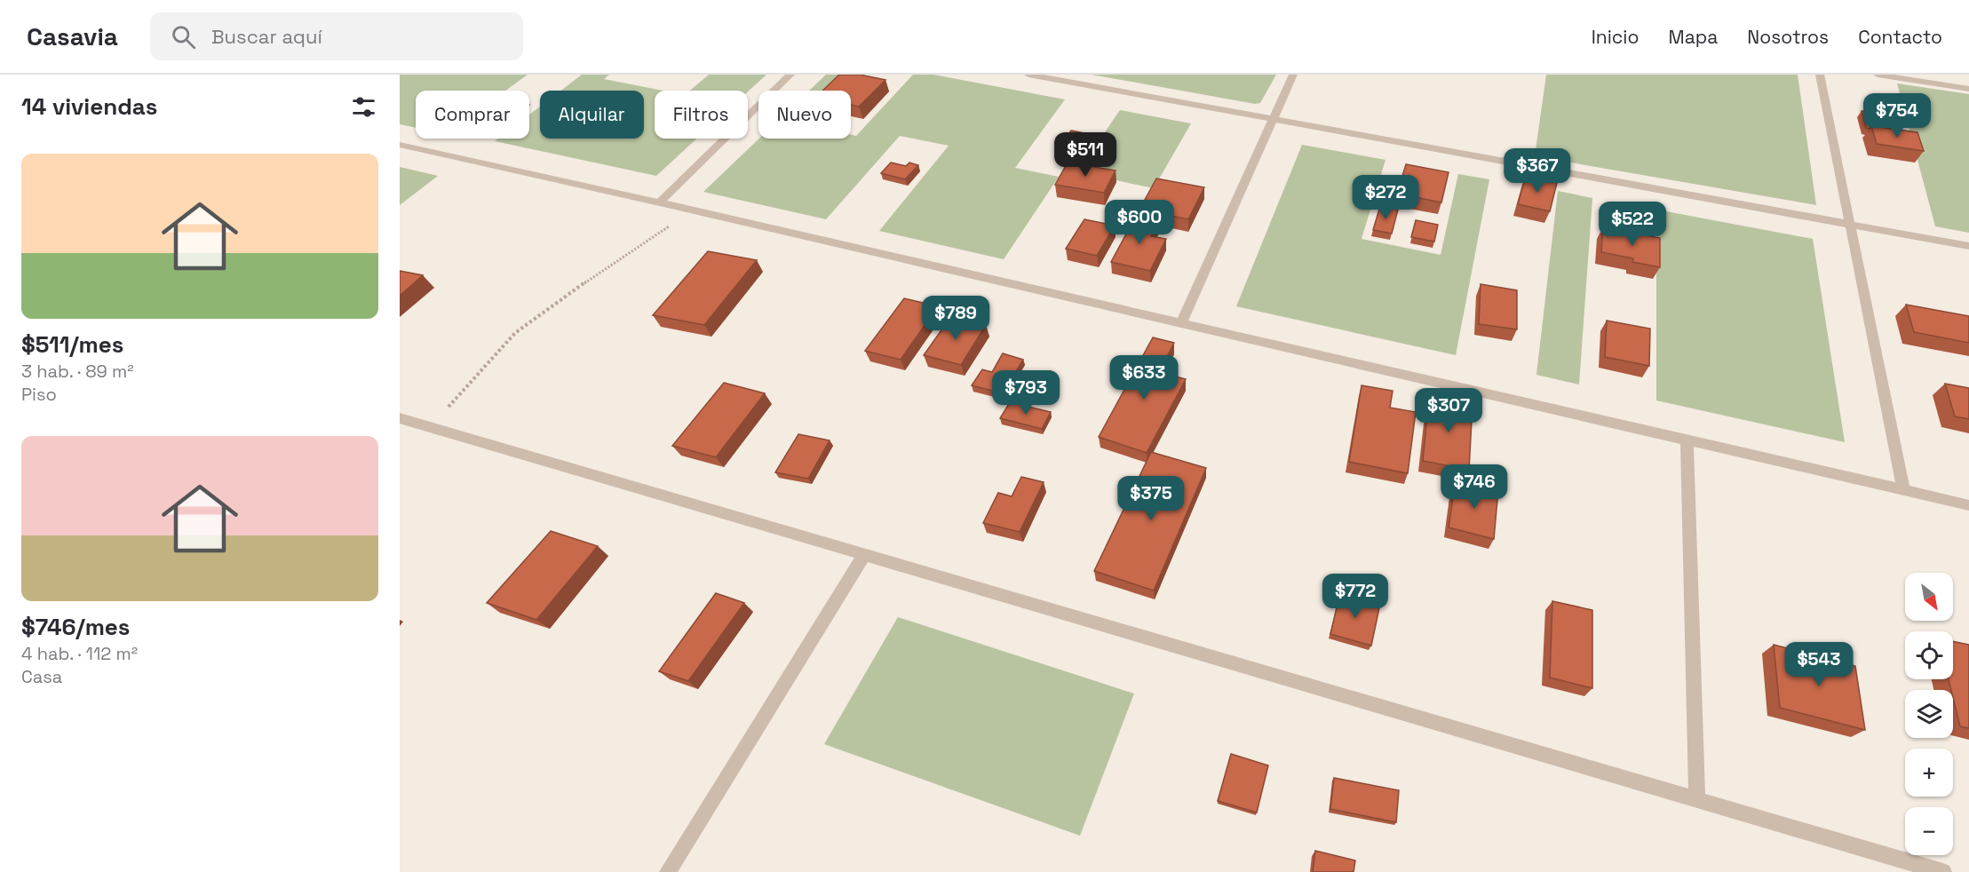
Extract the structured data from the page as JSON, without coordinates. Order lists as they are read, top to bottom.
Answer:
{
  "north": "bottom right",
  "page": {
    "header": "Casavia",
    "search": "Buscar aquí",
    "nav": [
      "Inicio",
      "Mapa",
      "Nosotros",
      "Contacto"
    ],
    "heading": "14 viviendas",
    "chip": [
      "Comprar",
      "Alquilar",
      "Filtros",
      "Nuevo"
    ],
    "price": [
      "$754",
      "$511",
      "$367",
      "$272",
      "$600",
      "$522",
      "$789",
      "$633",
      "$793",
      "$307",
      "$746",
      "$375",
      "$772",
      "$543"
    ],
    "list": [
      {
        "name": "$511/mes",
        "note": "3 hab. · 89 m² · Piso"
      },
      {
        "name": "$746/mes",
        "note": "4 hab. · 112 m² · Casa"
      }
    ],
    "map_buttons": ["+", "−"]
  }
}
